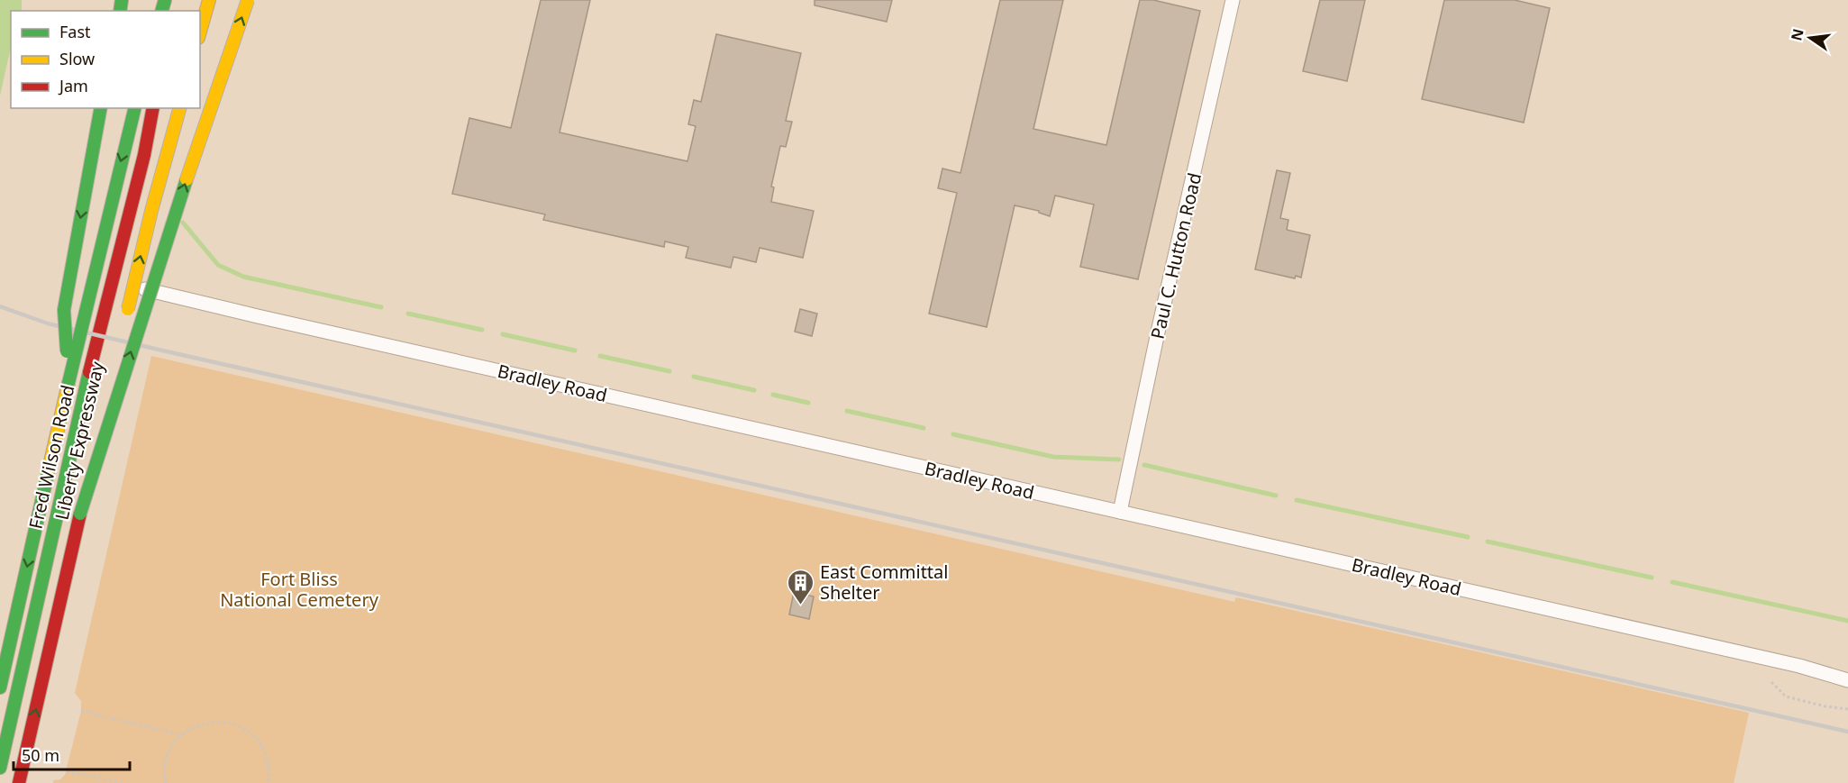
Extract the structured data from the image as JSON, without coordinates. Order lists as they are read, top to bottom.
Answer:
{
  "streets": {
    "main road": ["Liberty Expressway", "Fred Wilson Road"],
    "street": ["Paul C. Hutton Road", "Bradley Road"]
  },
  "crossings": [
    ["Paul C. Hutton Road", "Bradley Road"],
    ["Bradley Road", "Fred Wilson Road"]
  ],
  "parks": ["Fort Bliss National Cemetery"],
  "places": {
    "building": ["East Committal Shelter"]
  },
  "legend": ["Fast", "Slow", "Jam"],
  "scale_bar": "50 m",
  "north": "left"
}
